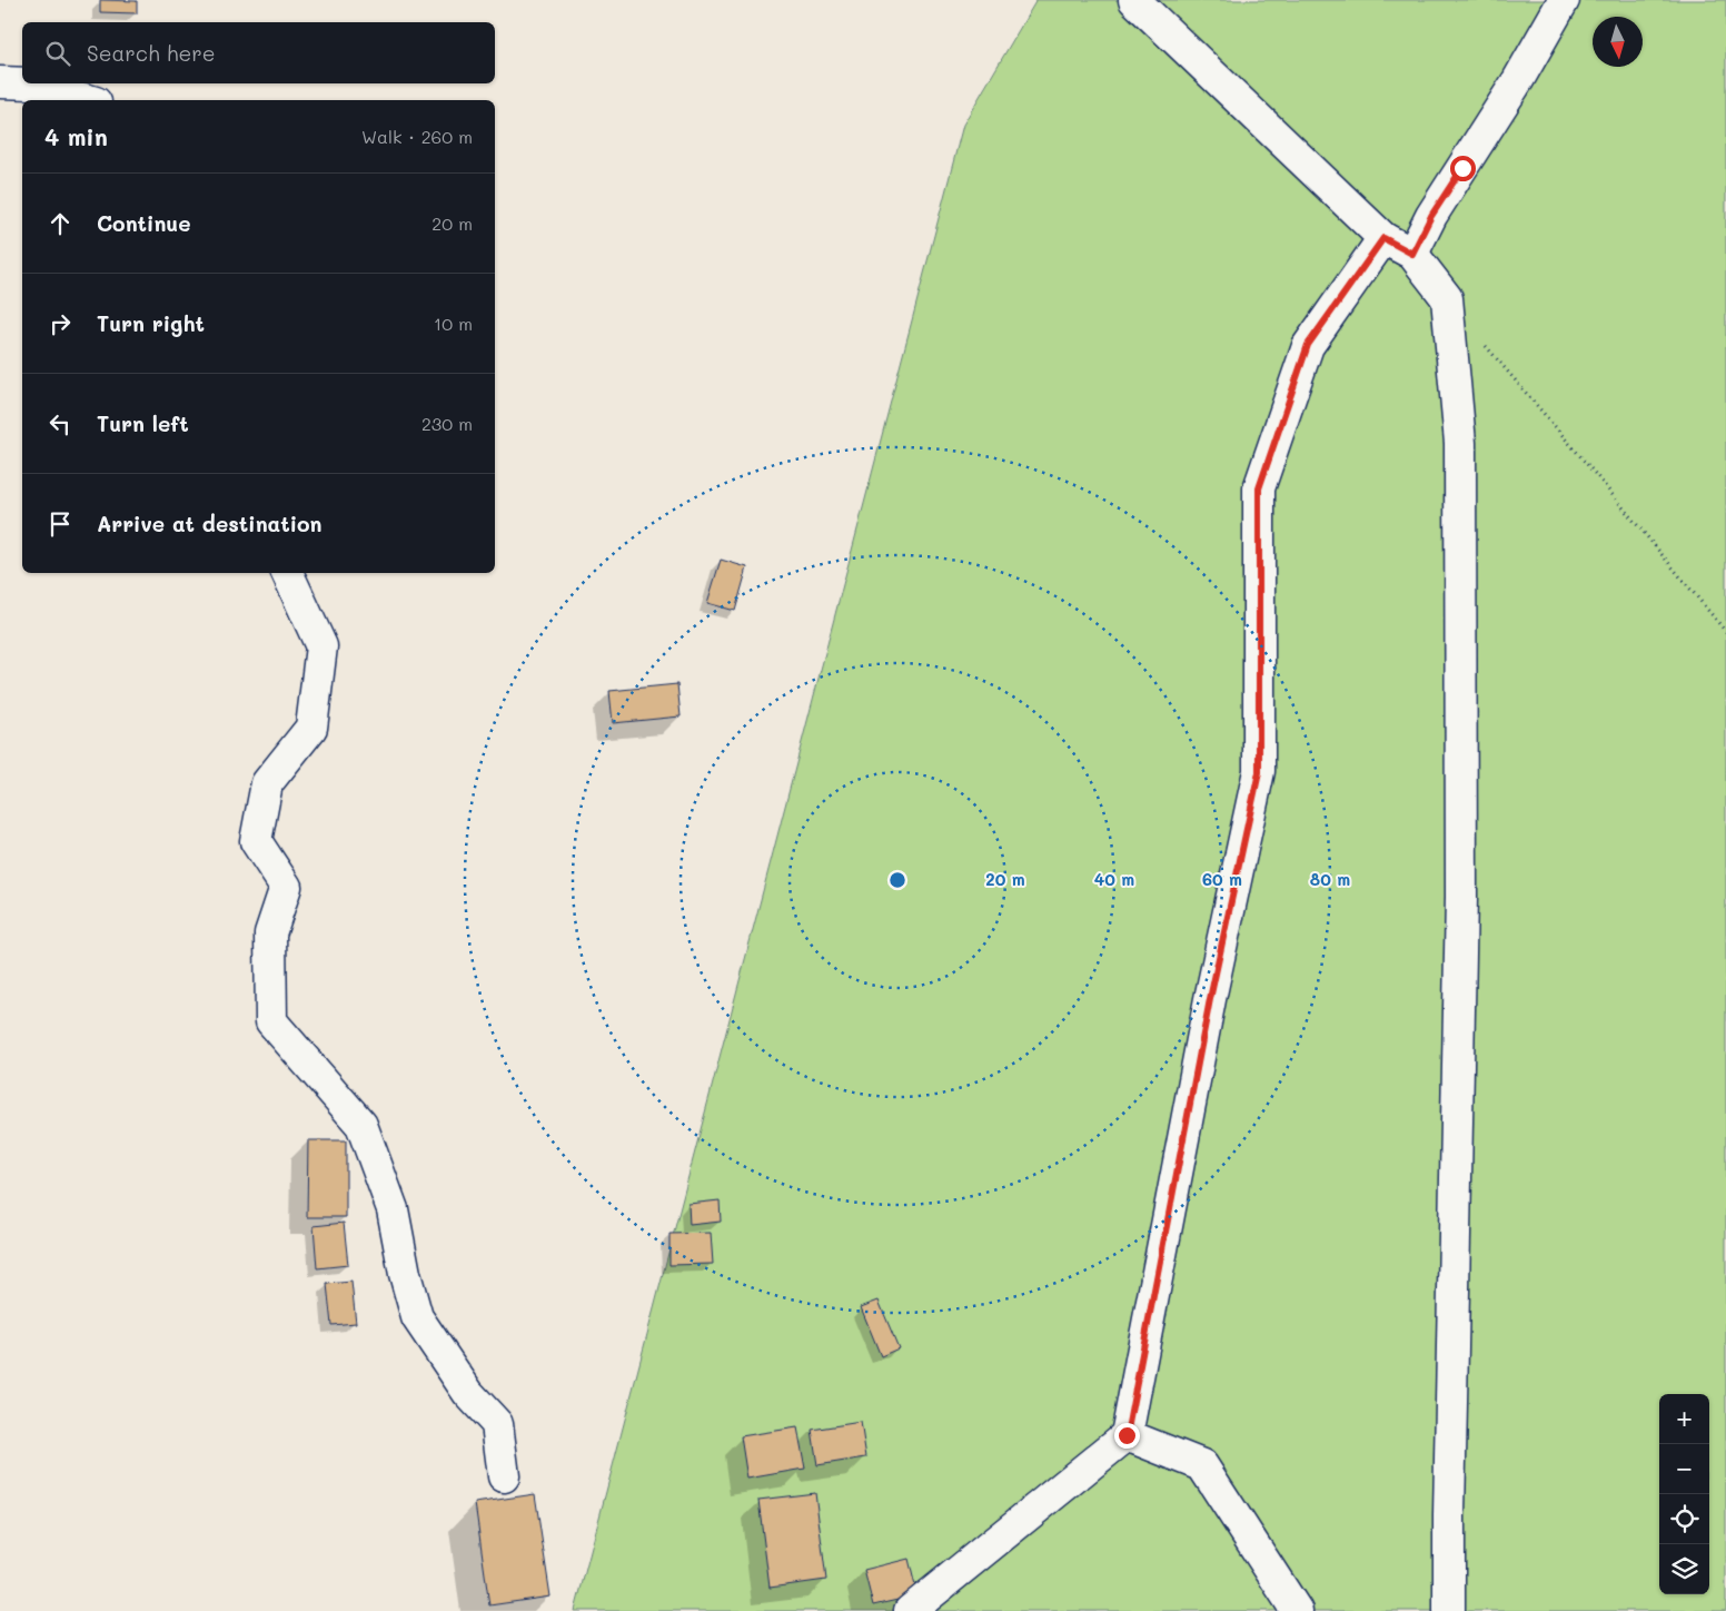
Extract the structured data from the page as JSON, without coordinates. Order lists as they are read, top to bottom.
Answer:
{
  "north": "bottom",
  "page": {
    "search": "Search here",
    "heading": ["4 min", "Walk · 260 m"],
    "list": [
      ["Continue", "20 m"],
      ["Turn right", "10 m"],
      ["Turn left", "230 m"],
      "Arrive at destination"
    ],
    "map_buttons": ["+", "−"]
  },
  "rings": [
    "20 m",
    "40 m",
    "60 m",
    "80 m"
  ]
}
